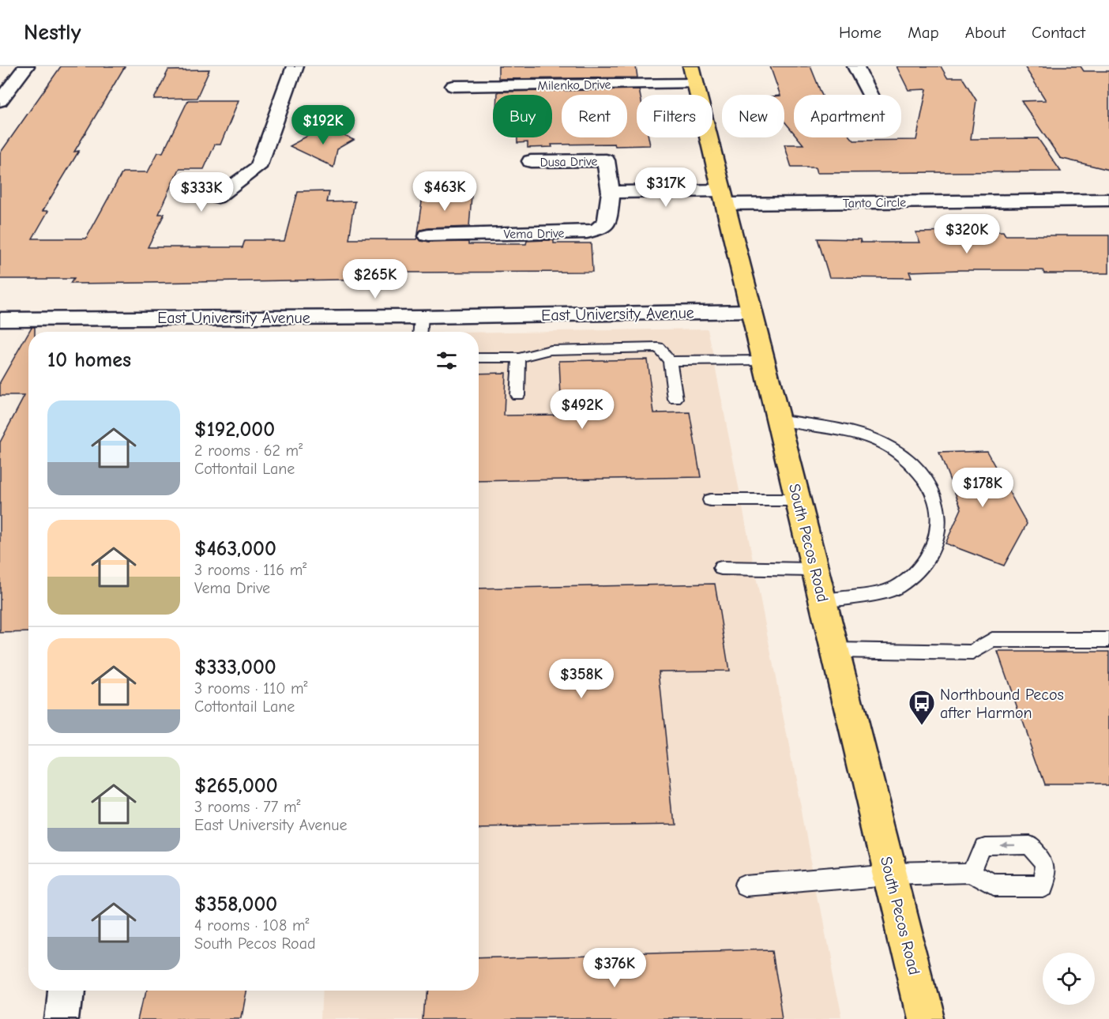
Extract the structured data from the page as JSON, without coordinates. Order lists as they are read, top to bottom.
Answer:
{
  "streets": {
    "main road": ["South Pecos Road"],
    "street": [
      "Milenko Drive",
      "Dusa Drive",
      "Tanto Circle",
      "Vema Drive",
      "East University Avenue"
    ]
  },
  "crossings": [
    ["Milenko Drive", "South Pecos Road"],
    ["Dusa Drive", "Vema Drive"],
    ["Tanto Circle", "South Pecos Road"],
    ["East University Avenue", "South Pecos Road"]
  ],
  "places": {
    "bus stop": ["Northbound Pecos after Harmon"]
  },
  "page": {
    "header": "Nestly",
    "nav": [
      "Home",
      "Map",
      "About",
      "Contact"
    ],
    "chip": [
      "Buy",
      "Rent",
      "Filters",
      "New",
      "Apartment"
    ],
    "price": [
      "$192K",
      "$317K",
      "$463K",
      "$333K",
      "$320K",
      "$265K",
      "$492K",
      "$178K",
      "$358K",
      "$376K"
    ],
    "heading": "10 homes",
    "list": [
      {
        "name": "$192,000",
        "note": "2 rooms · 62 m² · Cottontail Lane"
      },
      {
        "name": "$463,000",
        "note": "3 rooms · 116 m² · Vema Drive"
      },
      {
        "name": "$333,000",
        "note": "3 rooms · 110 m² · Cottontail Lane"
      },
      {
        "name": "$265,000",
        "note": "3 rooms · 77 m² · East University Avenue"
      },
      {
        "name": "$358,000",
        "note": "4 rooms · 108 m² · South Pecos Road"
      }
    ]
  }
}
